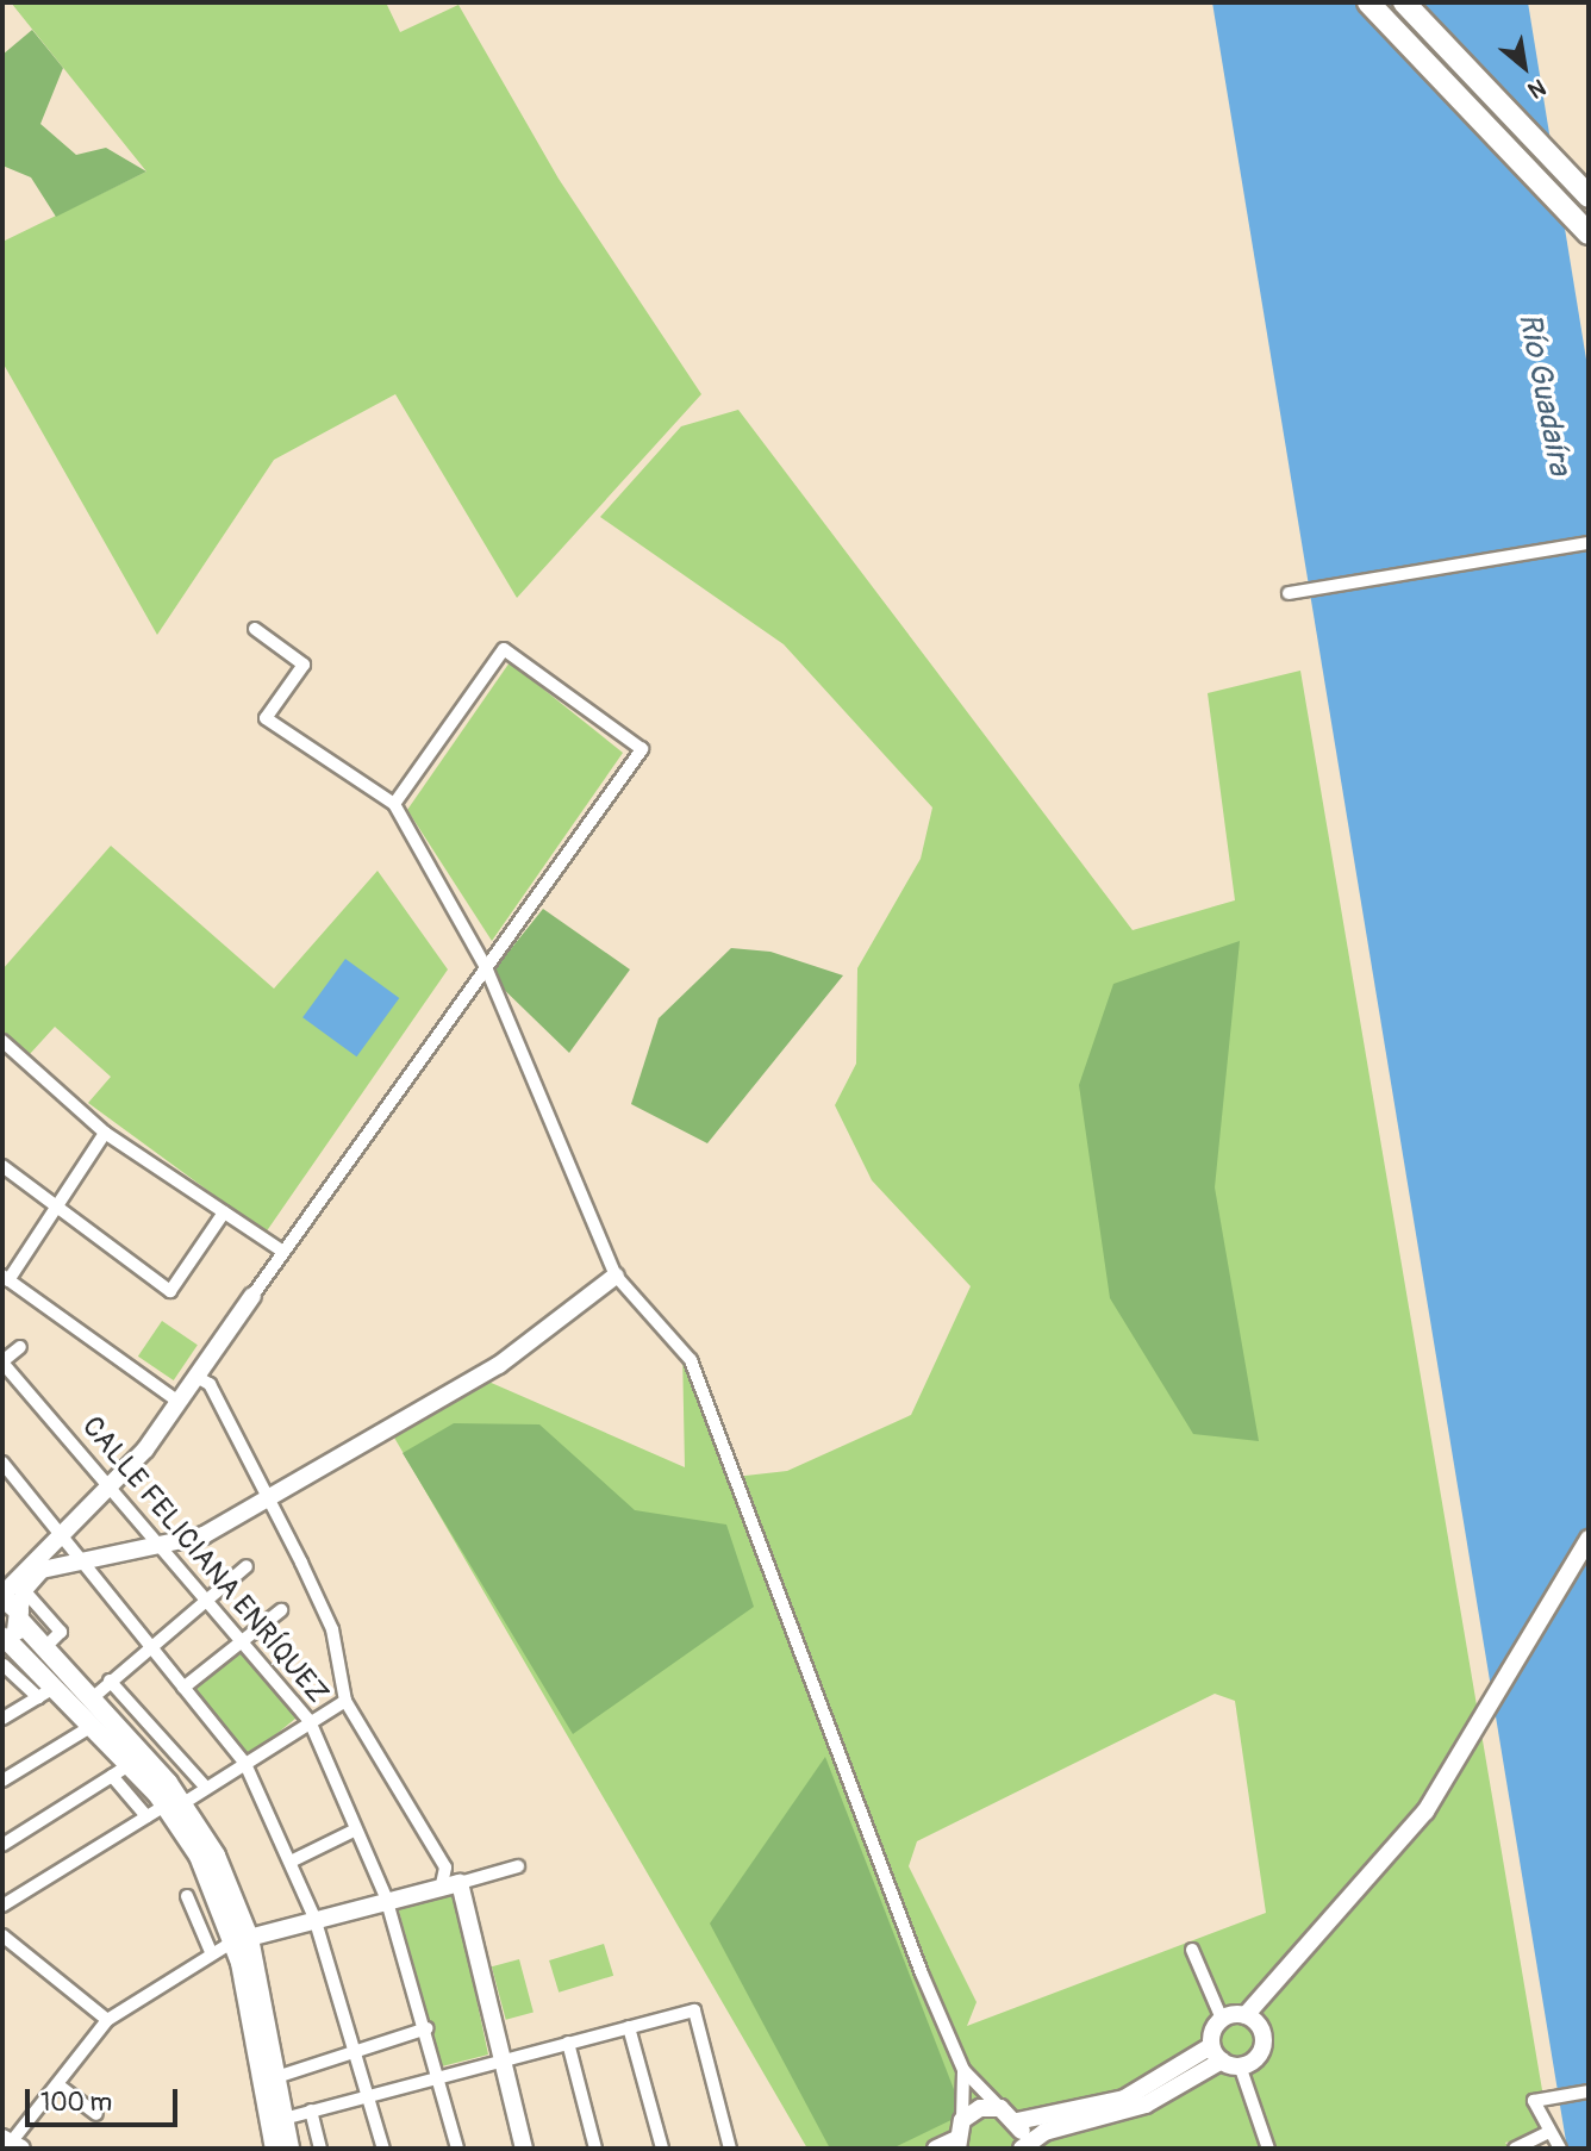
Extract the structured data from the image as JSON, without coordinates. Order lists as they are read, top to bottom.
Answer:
{
  "streets": {
    "street": ["CALLE FELICIANA ENRÍQUEZ"]
  },
  "water": ["Río Guadaíra"],
  "scale_bar": "100 m",
  "north": "bottom right"
}
